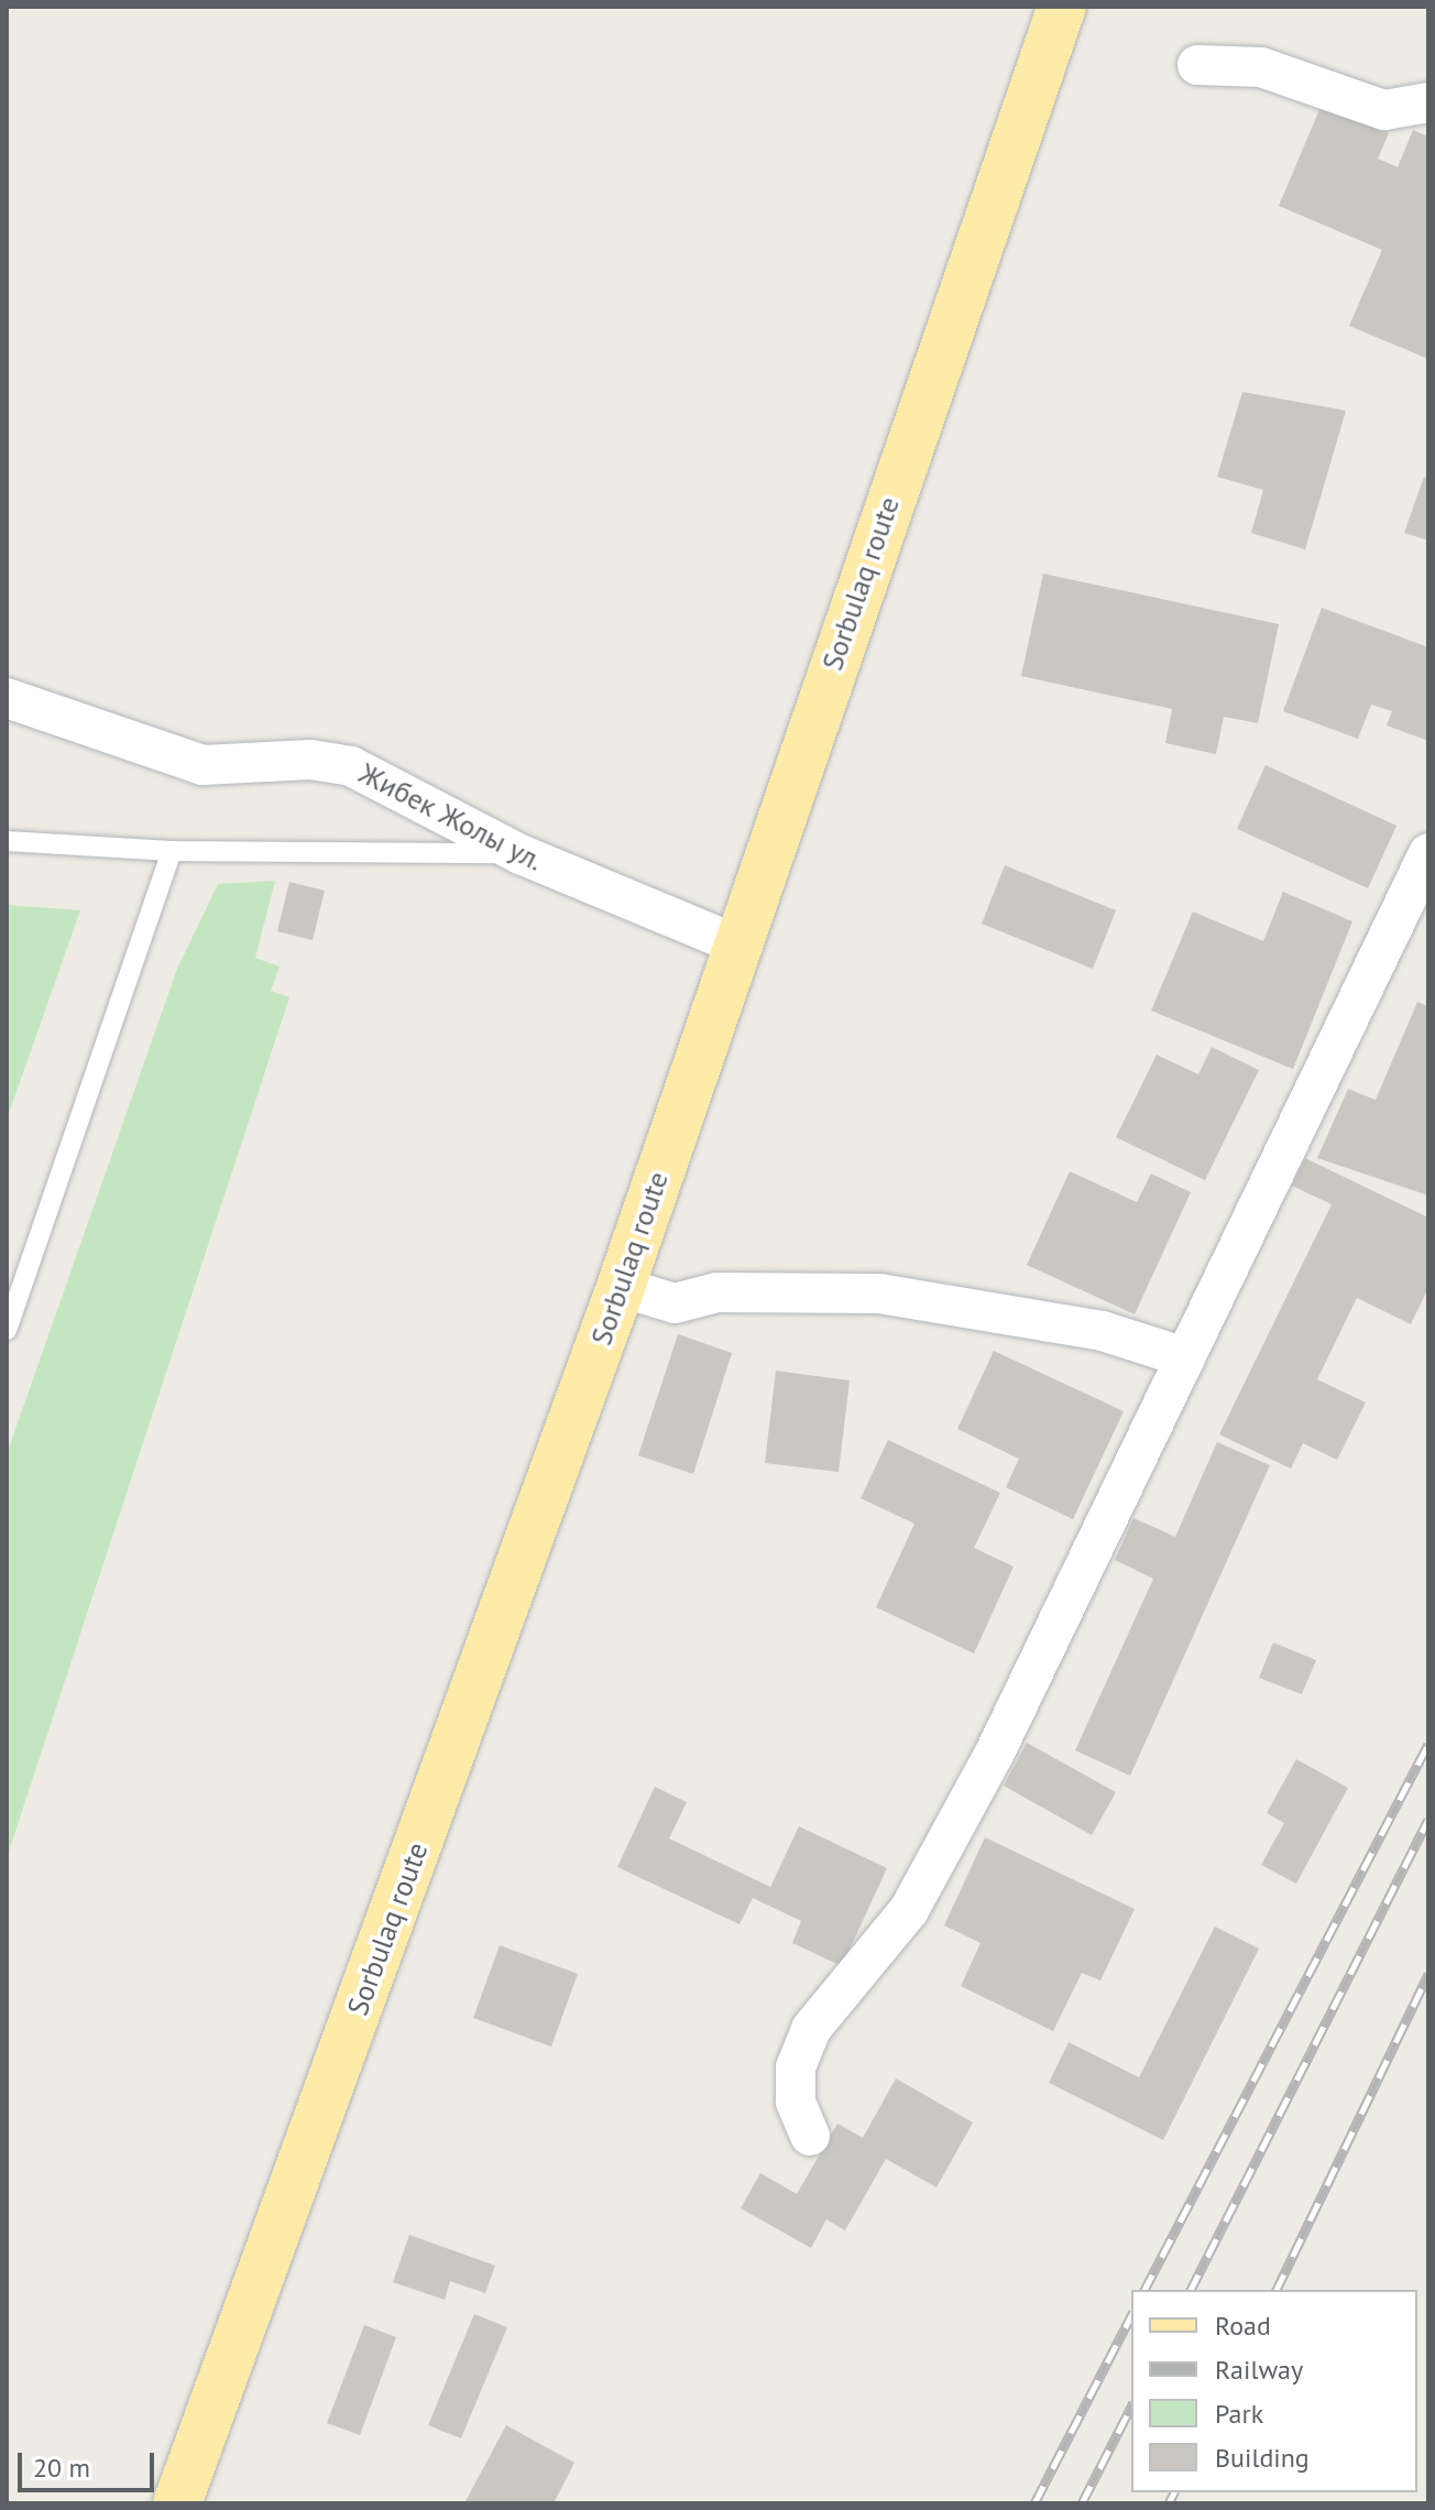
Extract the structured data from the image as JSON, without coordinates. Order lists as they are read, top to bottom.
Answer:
{
  "streets": {
    "main road": ["Sorbulaq route"],
    "street": ["Жибек Жолы ул."]
  },
  "crossings": [
    ["Sorbulaq route", "Жибек Жолы ул."]
  ],
  "legend": [
    "Road",
    "Railway",
    "Park",
    "Building"
  ],
  "scale_bar": "20 m"
}
